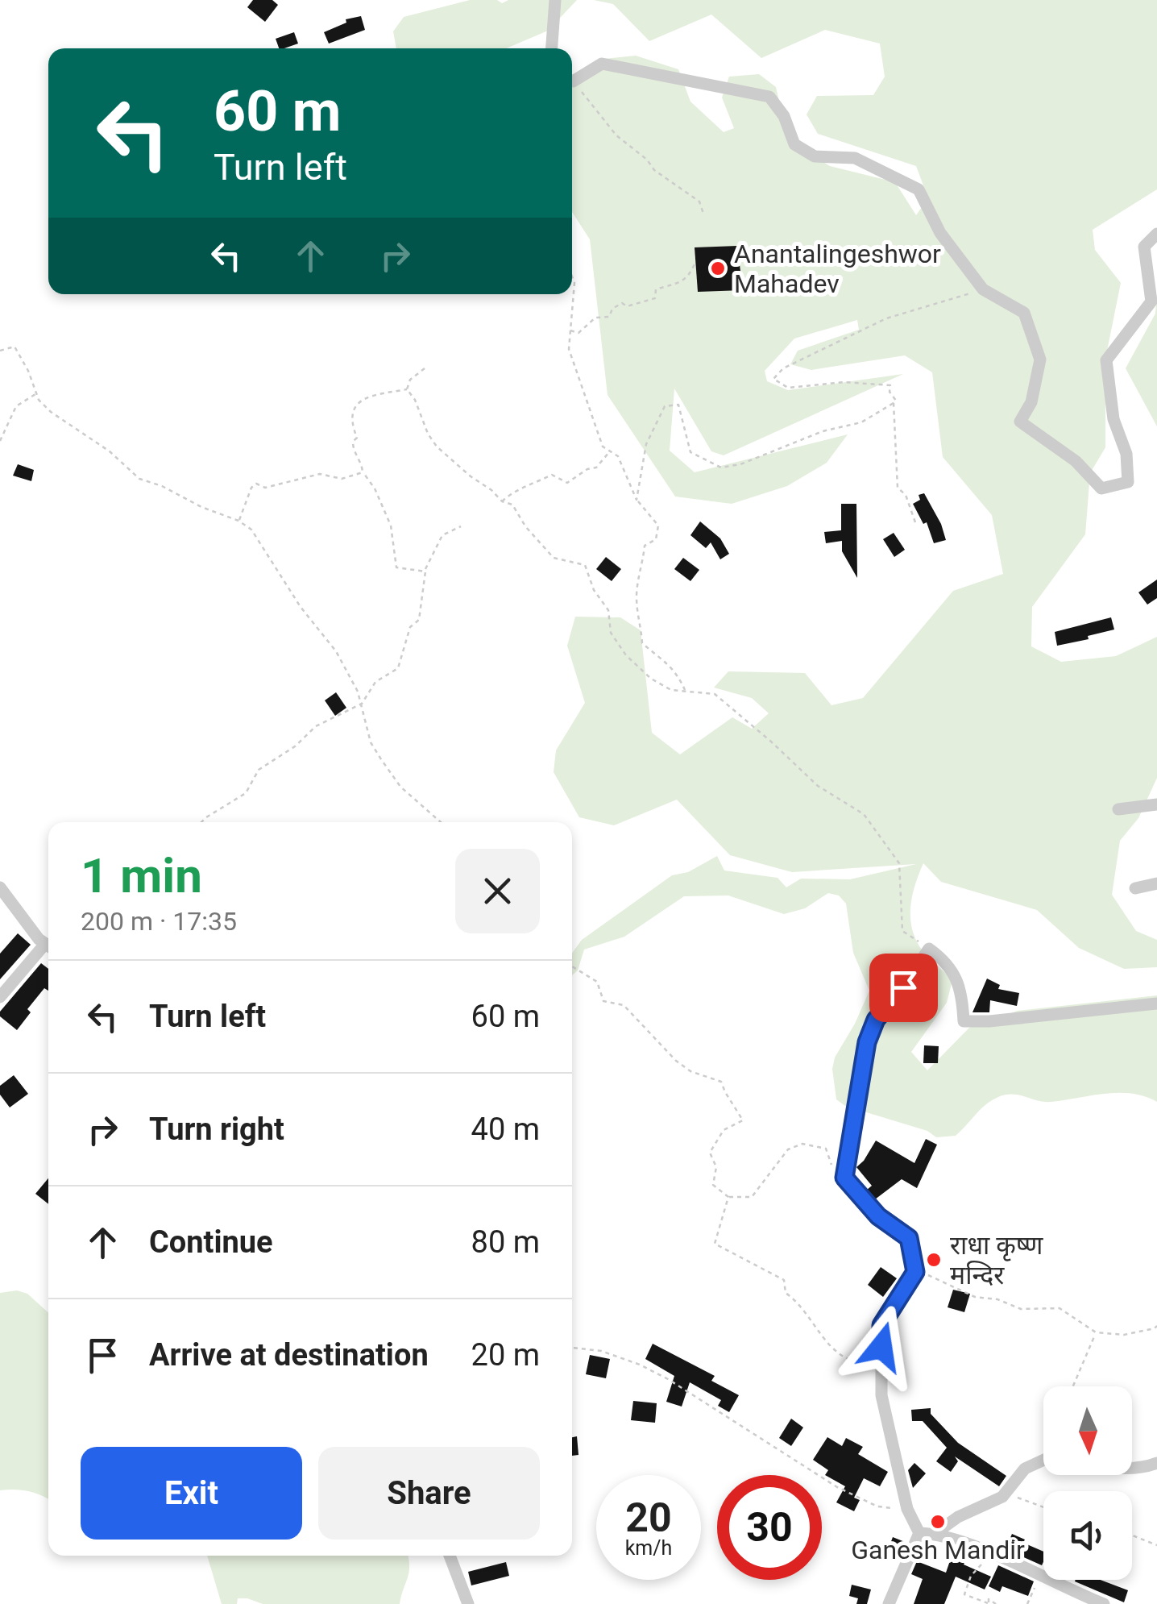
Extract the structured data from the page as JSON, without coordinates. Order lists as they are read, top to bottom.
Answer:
{
  "places": ["Anantalingeshwor Mahadev", "राधा कृष्ण मन्दिर", "Ganesh Mandir"],
  "north": "bottom",
  "page": {
    "turn": ["60 m", "Turn left"],
    "heading": ["1 min", "200 m · 17:35"],
    "list": [
      {
        "name": "Turn left",
        "value": "60 m"
      },
      {
        "name": "Turn right",
        "value": "40 m"
      },
      {
        "name": "Continue",
        "value": "80 m"
      },
      {
        "name": "Arrive at destination",
        "value": "20 m"
      }
    ],
    "buttons": ["Exit", "Share"],
    "speed": "20 km/h",
    "limit": "30"
  }
}
